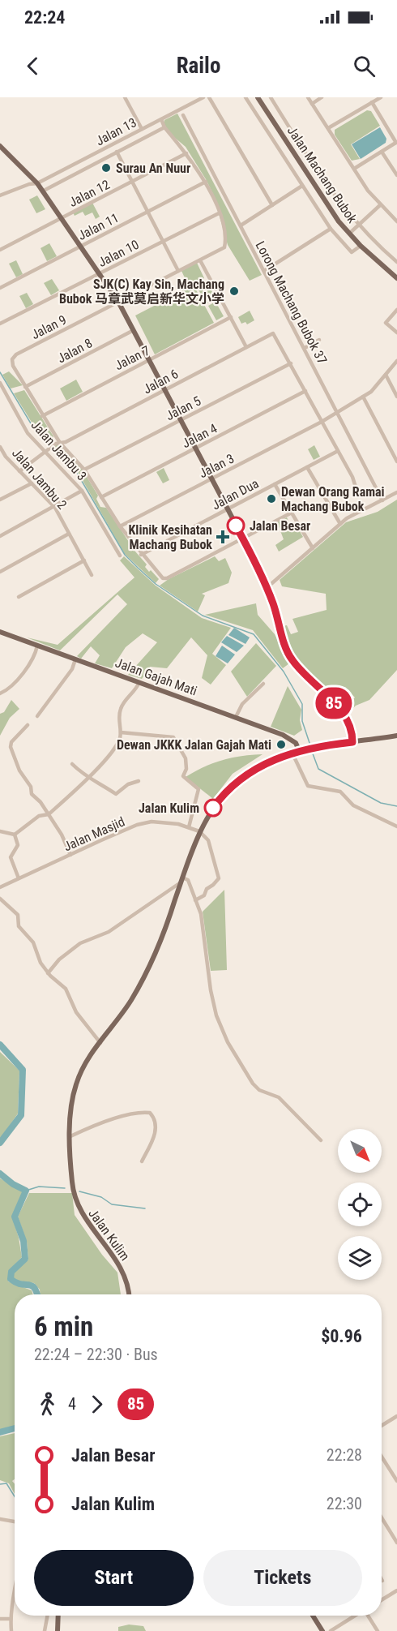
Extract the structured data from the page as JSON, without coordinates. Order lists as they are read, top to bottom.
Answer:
{
  "streets": {
    "main road": ["Jalan Machang Bubok", "Jalan Gajah Mati", "Jalan Kulim"],
    "street": [
      "Jalan 13",
      "Jalan 12",
      "Jalan 11",
      "Jalan 10",
      "Lorong Machang Bubok 37",
      "Jalan 9",
      "Jalan 8",
      "Jalan 7",
      "Jalan 6",
      "Jalan 5",
      "Jalan 4",
      "Jalan Jambu 3",
      "Jalan 3",
      "Jalan Jambu 2",
      "Jalan Dua",
      "Jalan Masjid"
    ]
  },
  "crossings": [
    ["Jalan 10", "Jalan 9"],
    ["Lorong Machang Bubok 37", "Jalan 3"],
    ["Jalan 9", "Jalan 8"],
    ["Jalan 6", "Jalan 5"],
    ["Jalan 6", "Jalan Jambu 3"],
    ["Jalan 6", "Jalan Jambu 2"],
    ["Jalan Gajah Mati", "Jalan Kulim"],
    ["Jalan Masjid", "Jalan Kulim"]
  ],
  "places": {
    "other": [
      "Surau An Nuur",
      "SJK(C) Kay Sin, Machang Bubok 马章武莫启新华文小学",
      "Dewan Orang Ramai Machang Bubok",
      "Jalan Besar",
      "Dewan JKKK Jalan Gajah Mati",
      "Jalan Kulim"
    ],
    "health": ["Klinik Kesihatan Machang Bubok"]
  },
  "lines": ["bus line 85"],
  "north": "bottom right",
  "page": {
    "status": "22:24",
    "header": "Railo",
    "on_map": "85",
    "heading": ["6 min", "22:24 – 22:30 · Bus", "$0.96"],
    "legs": ["4", "85"],
    "list": [
      {
        "name": "Jalan Besar",
        "value": "22:28"
      },
      {
        "name": "Jalan Kulim",
        "value": "22:30"
      }
    ],
    "buttons": ["Start", "Tickets"]
  }
}
